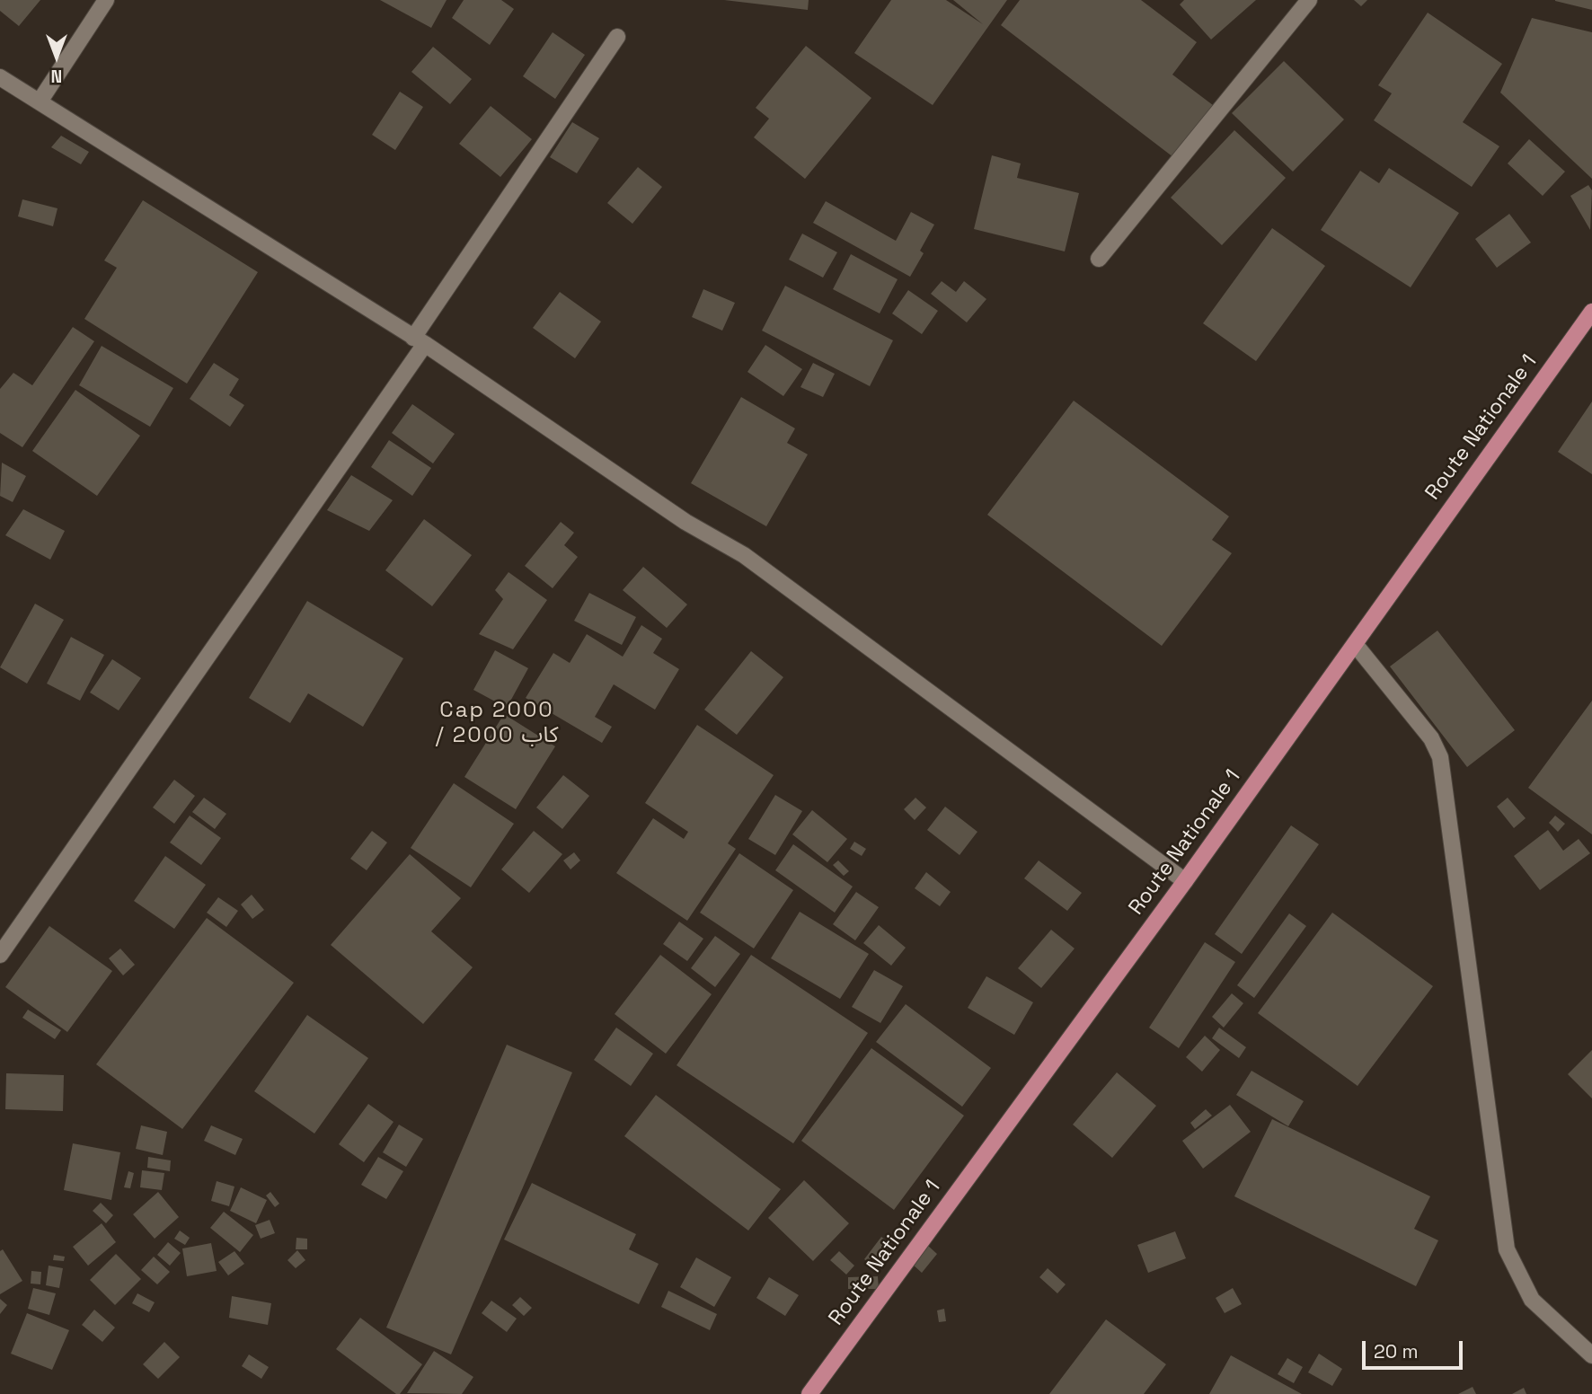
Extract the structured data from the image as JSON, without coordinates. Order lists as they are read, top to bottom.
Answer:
{
  "streets": {
    "main road": ["Route Nationale 1"]
  },
  "districts": ["Cap 2000 / كاب 2000"],
  "scale_bar": "20 m",
  "north": "bottom"
}
